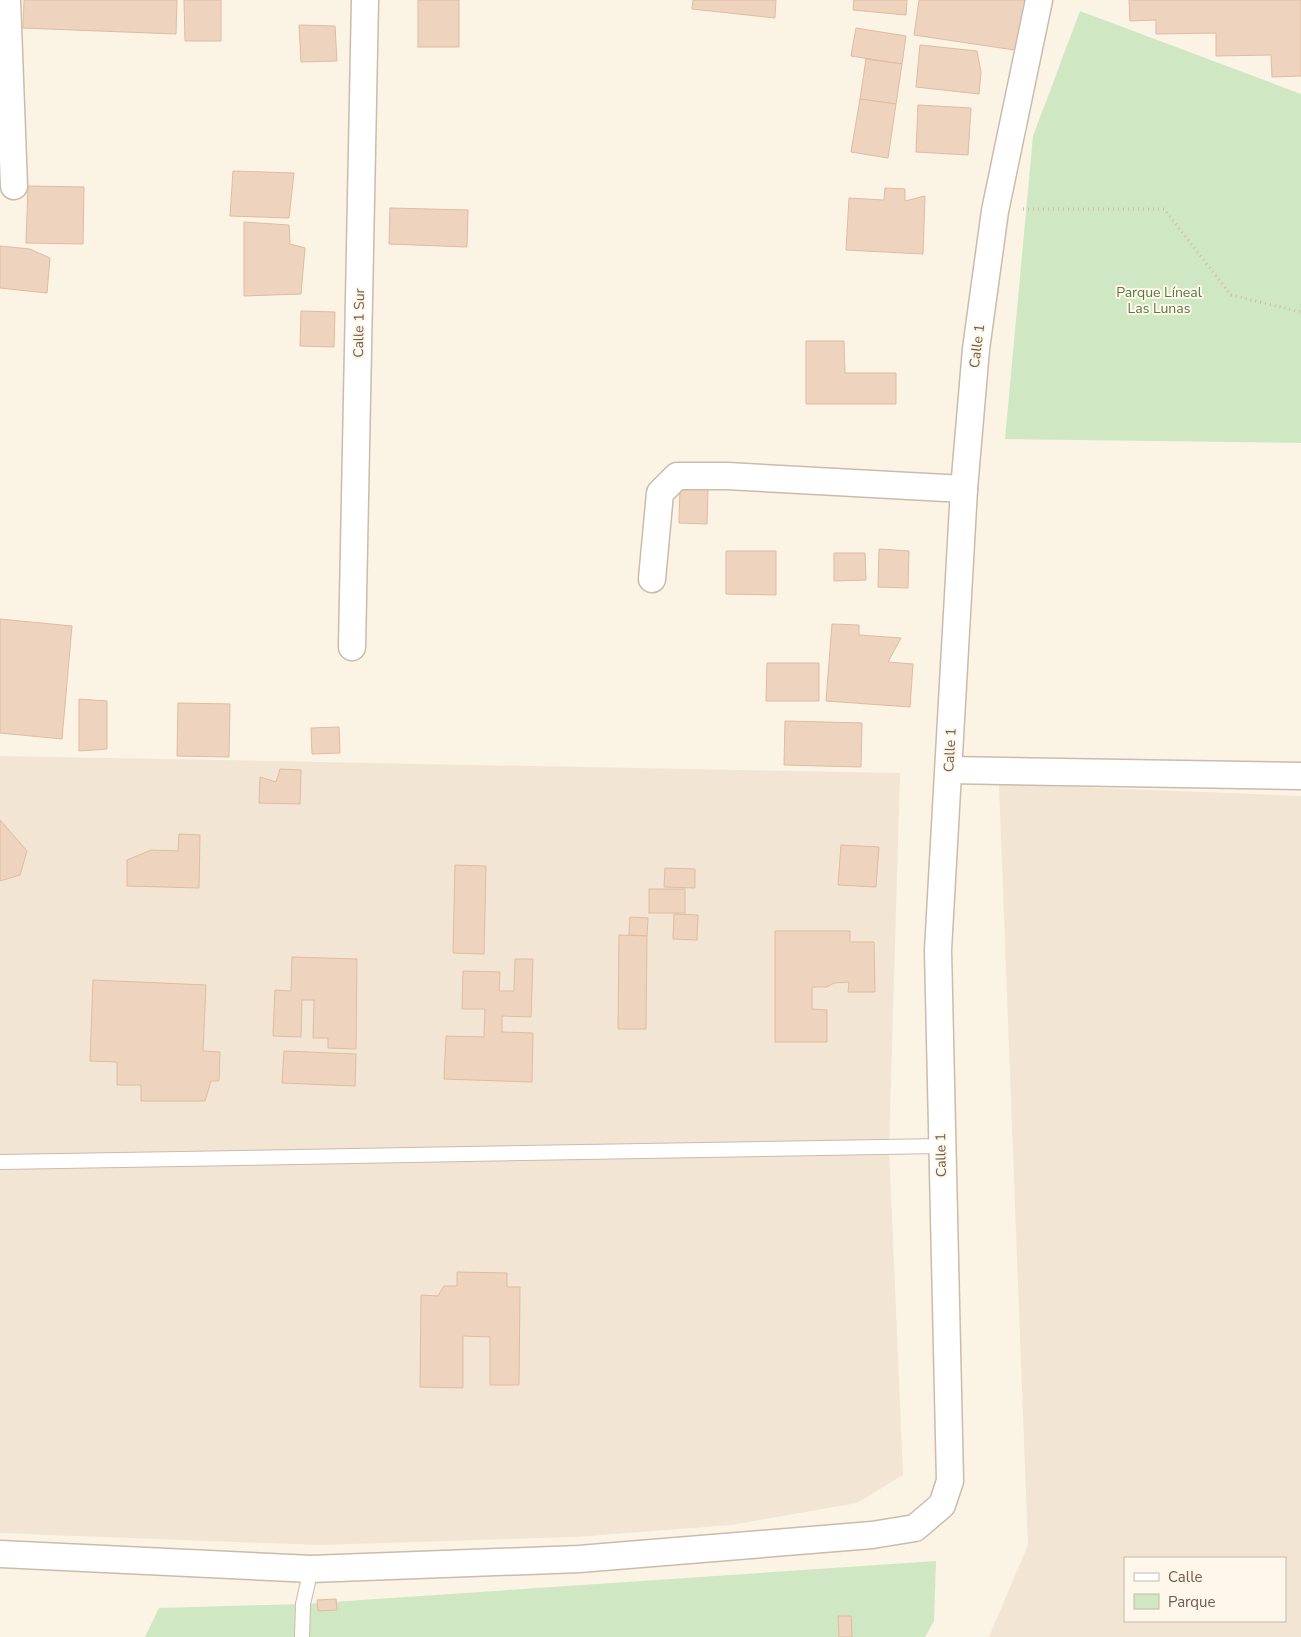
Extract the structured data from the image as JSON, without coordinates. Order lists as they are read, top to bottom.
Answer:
{
  "streets": {
    "street": ["Calle 1 Sur", "Calle 1"]
  },
  "parks": ["Parque Líneal Las Lunas"],
  "legend": ["Calle", "Parque"]
}
